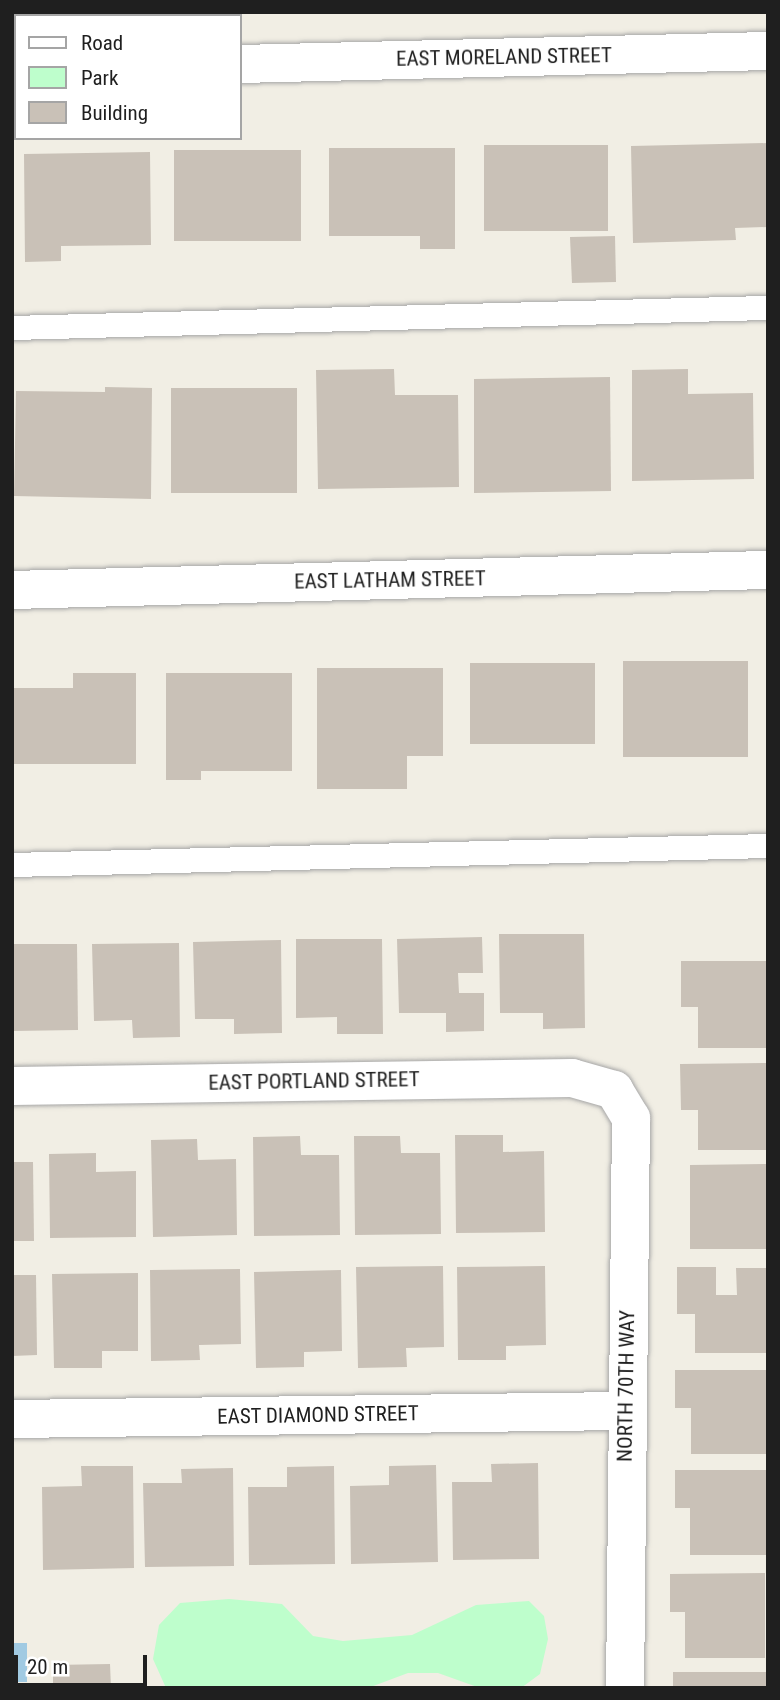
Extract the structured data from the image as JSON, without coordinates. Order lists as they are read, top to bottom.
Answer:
{
  "streets": {
    "street": [
      "EAST MORELAND STREET",
      "EAST LATHAM STREET",
      "EAST PORTLAND STREET",
      "NORTH 70TH WAY",
      "EAST DIAMOND STREET"
    ]
  },
  "crossings": [
    ["EAST PORTLAND STREET", "NORTH 70TH WAY"],
    ["NORTH 70TH WAY", "EAST DIAMOND STREET"]
  ],
  "legend": ["Road", "Park", "Building"],
  "scale_bar": "20 m"
}
